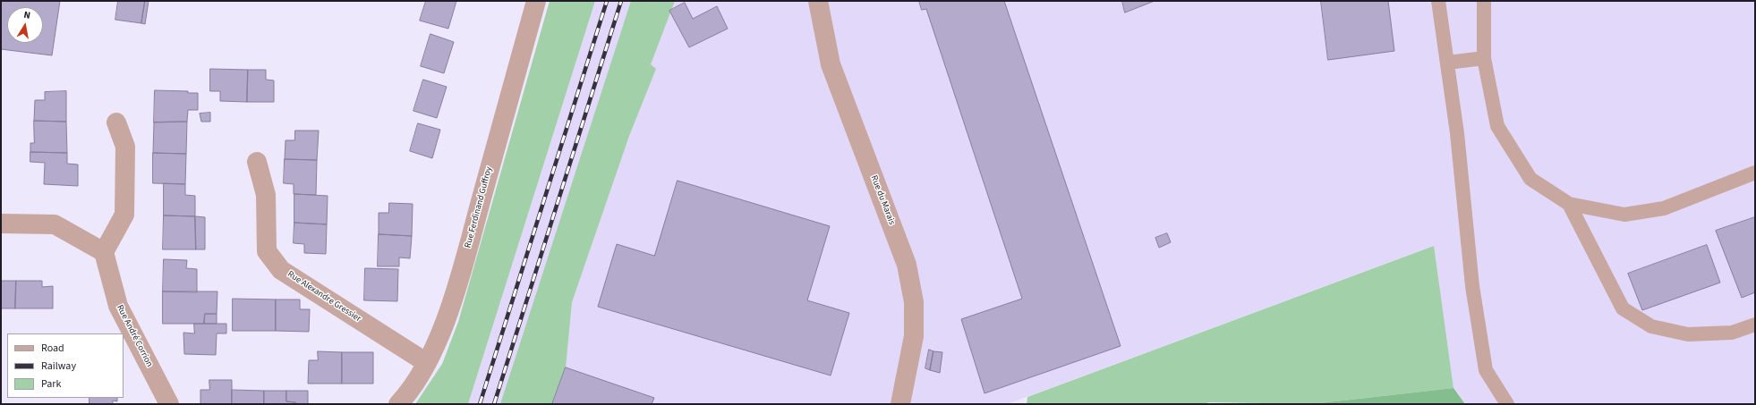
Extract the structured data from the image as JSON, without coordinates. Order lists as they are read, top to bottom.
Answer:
{
  "streets": {
    "street": [
      "Rue du Marais",
      "Rue Ferdinand Guffroy",
      "Rue Alexandre Gressier",
      "Rue André Corrion"
    ]
  },
  "crossings": [
    ["Rue Ferdinand Guffroy", "Rue Alexandre Gressier"]
  ],
  "legend": ["Road", "Railway", "Park"],
  "north": "top"
}
